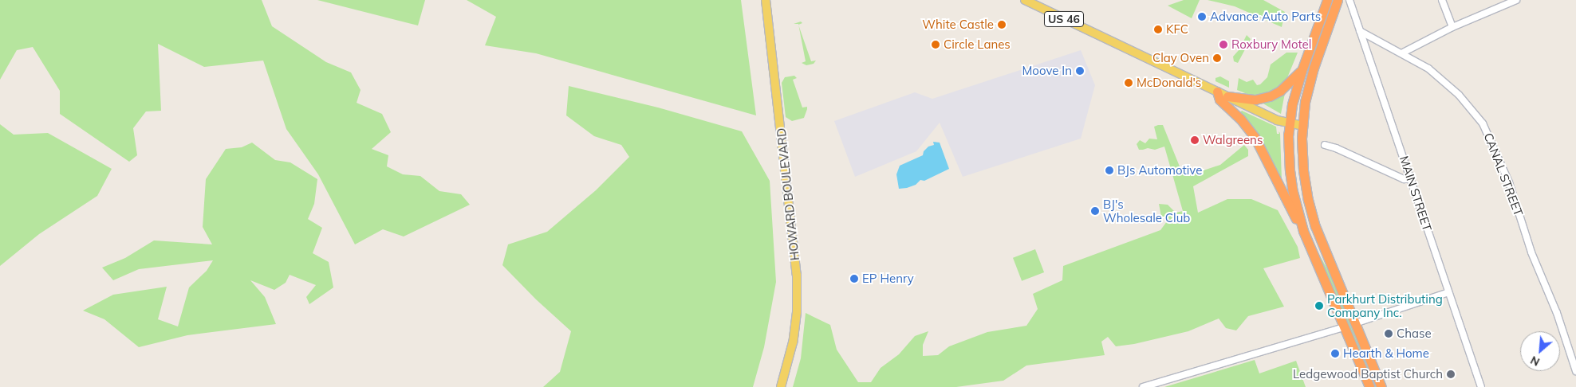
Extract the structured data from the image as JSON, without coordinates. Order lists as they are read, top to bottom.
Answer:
{
  "streets": {
    "highway": ["US 46"],
    "main road": ["HOWARD BOULEVARD"],
    "street": ["CANAL STREET", "MAIN STREET"]
  },
  "crossings": [
    ["CANAL STREET", "MAIN STREET"]
  ],
  "places": [
    "Advance Auto Parts",
    "White Castle",
    "KFC",
    "Circle Lanes",
    "Roxbury Motel",
    "Clay Oven",
    "Moove In",
    "McDonald's",
    "Walgreens",
    "BJs Automotive",
    "BJ's Wholesale Club",
    "EP Henry",
    "Parkhurt Distributing Company Inc.",
    "Chase",
    "Hearth & Home",
    "Ledgewood Baptist Church"
  ],
  "north": "bottom left"
}
